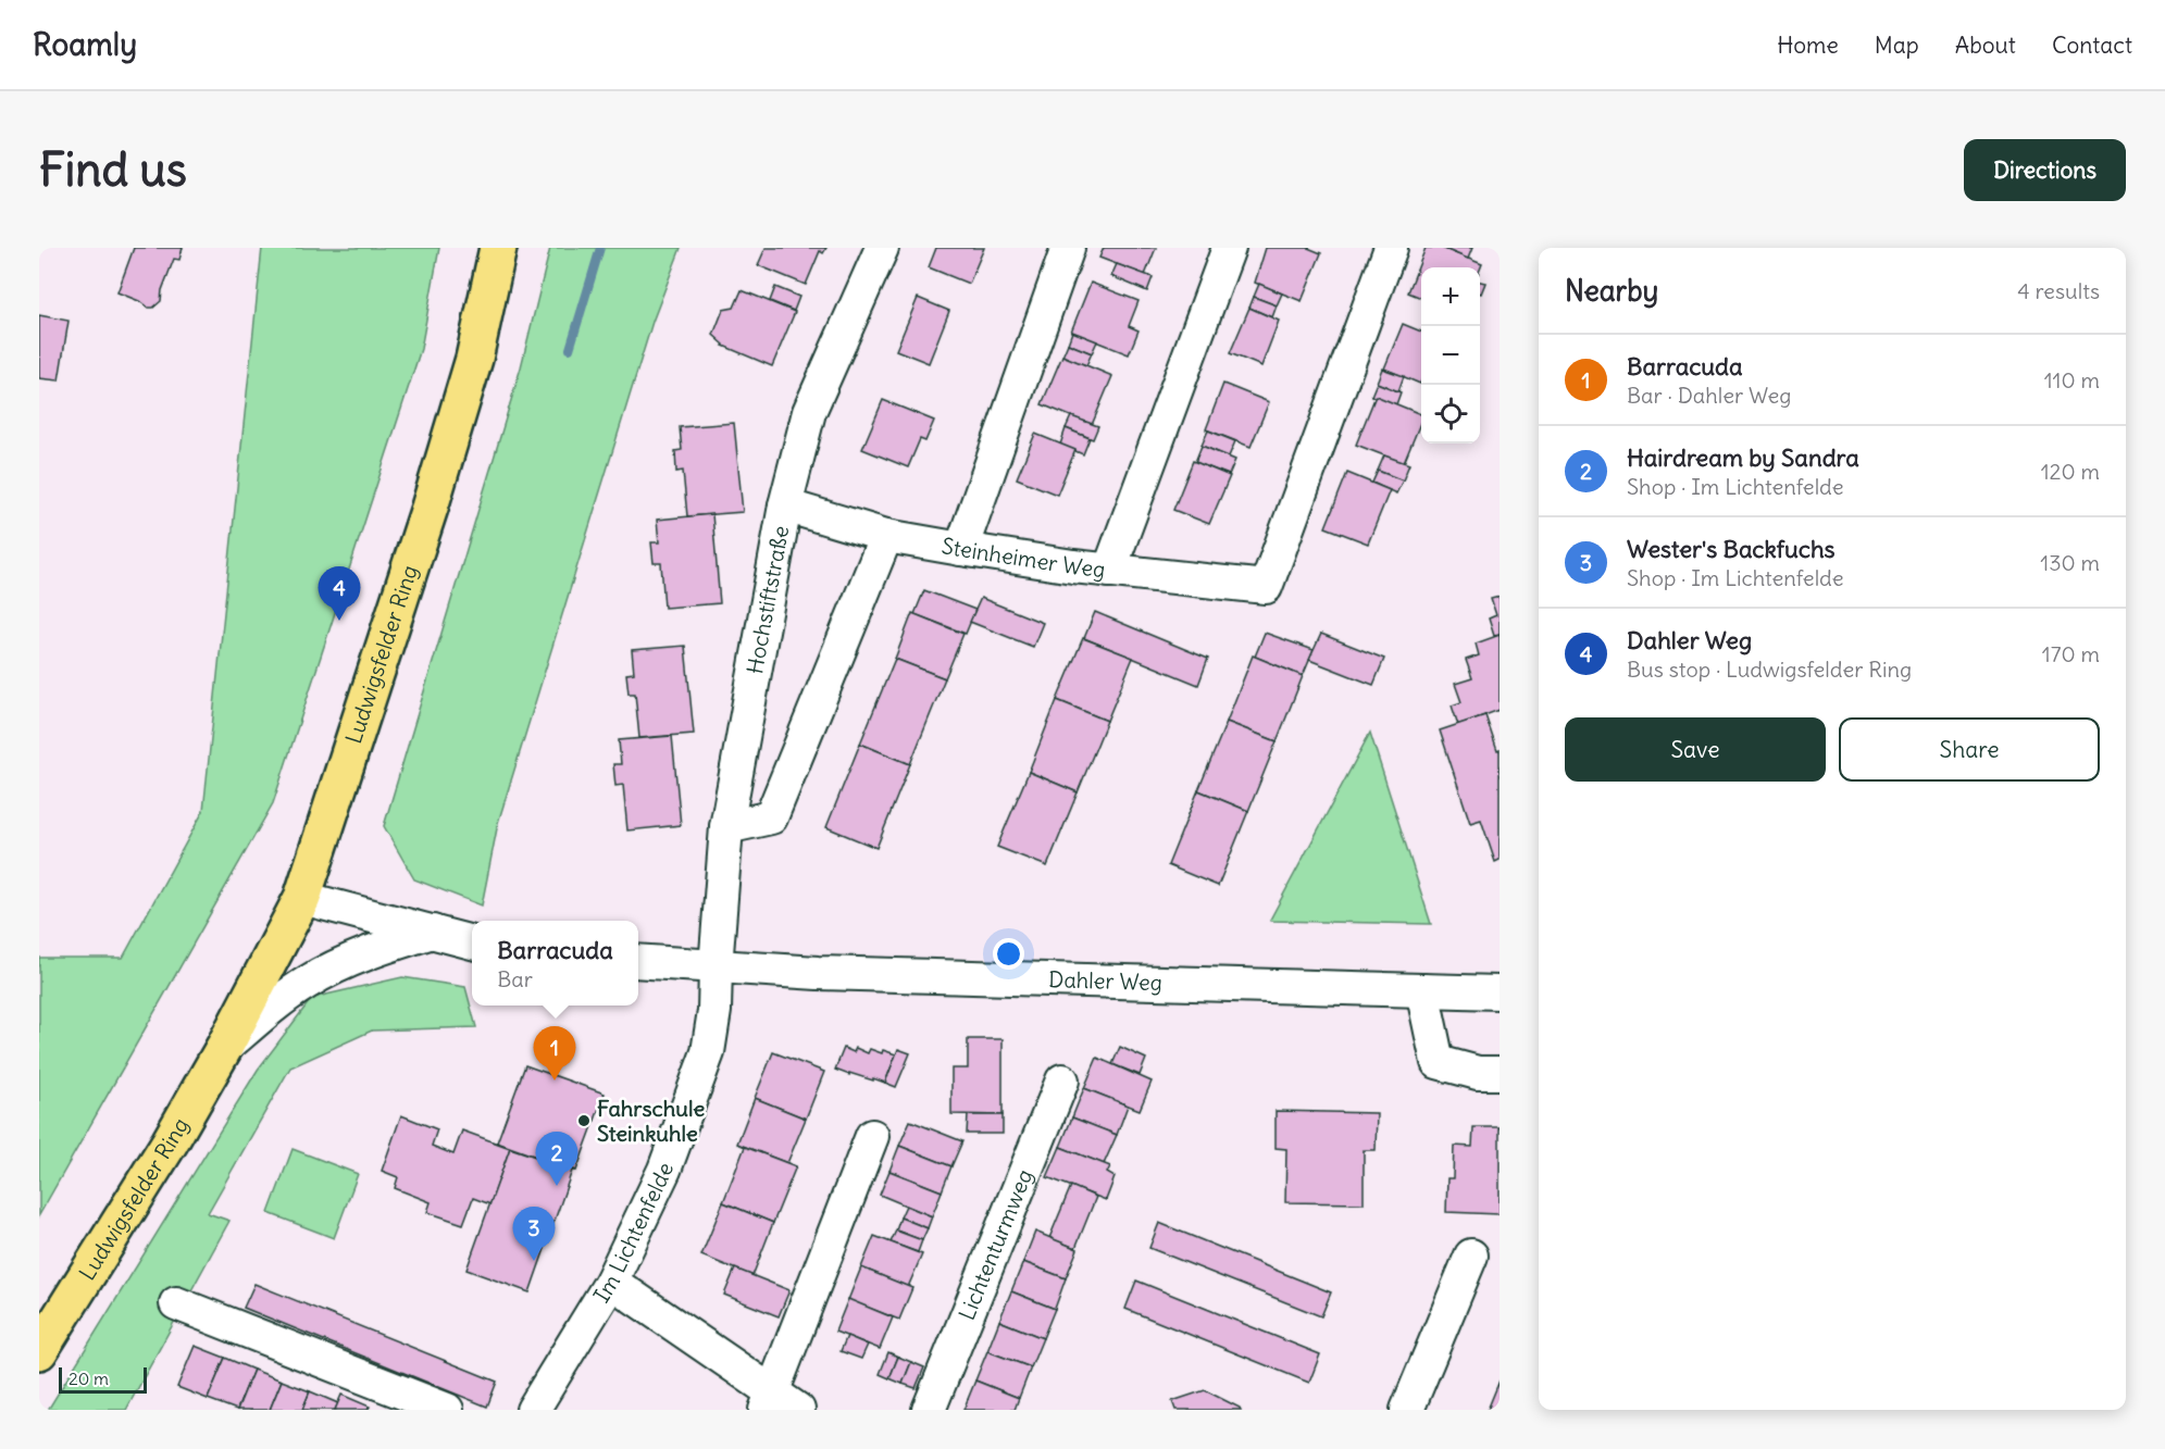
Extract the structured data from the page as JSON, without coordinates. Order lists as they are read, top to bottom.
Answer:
{
  "streets": {
    "main road": ["Ludwigsfelder Ring"],
    "street": [
      "Steinheimer Weg",
      "Hochstiftstraße",
      "Dahler Weg",
      "Im Lichtenfelde",
      "Lichtenturmweg"
    ]
  },
  "crossings": [
    ["Steinheimer Weg", "Hochstiftstraße"],
    ["Hochstiftstraße", "Dahler Weg"],
    ["Hochstiftstraße", "Im Lichtenfelde"],
    ["Dahler Weg", "Im Lichtenfelde"]
  ],
  "places": ["Fahrschule Steinkuhle"],
  "scale_bar": "20 m",
  "page": {
    "header": "Roamly",
    "nav": [
      "Home",
      "Map",
      "About",
      "Contact"
    ],
    "buttons": [
      "Directions",
      ["Save", "Share"]
    ],
    "title": "Find us",
    "heading": ["Nearby", "4 results"],
    "map_buttons": ["+", "−"],
    "list": [
      {
        "mark": "1",
        "name": "Barracuda",
        "note": "Bar · Dahler Weg",
        "value": "110 m"
      },
      {
        "mark": "2",
        "name": "Hairdream by Sandra",
        "note": "Shop · Im Lichtenfelde",
        "value": "120 m"
      },
      {
        "mark": "3",
        "name": "Wester's Backfuchs",
        "note": "Shop · Im Lichtenfelde",
        "value": "130 m"
      },
      {
        "mark": "4",
        "name": "Dahler Weg",
        "note": "Bus stop · Ludwigsfelder Ring",
        "value": "170 m"
      }
    ],
    "pins": [
      "4",
      "1",
      "2",
      "3"
    ],
    "popup": ["Barracuda", "Bar"],
    "scale": "20 m"
  }
}
